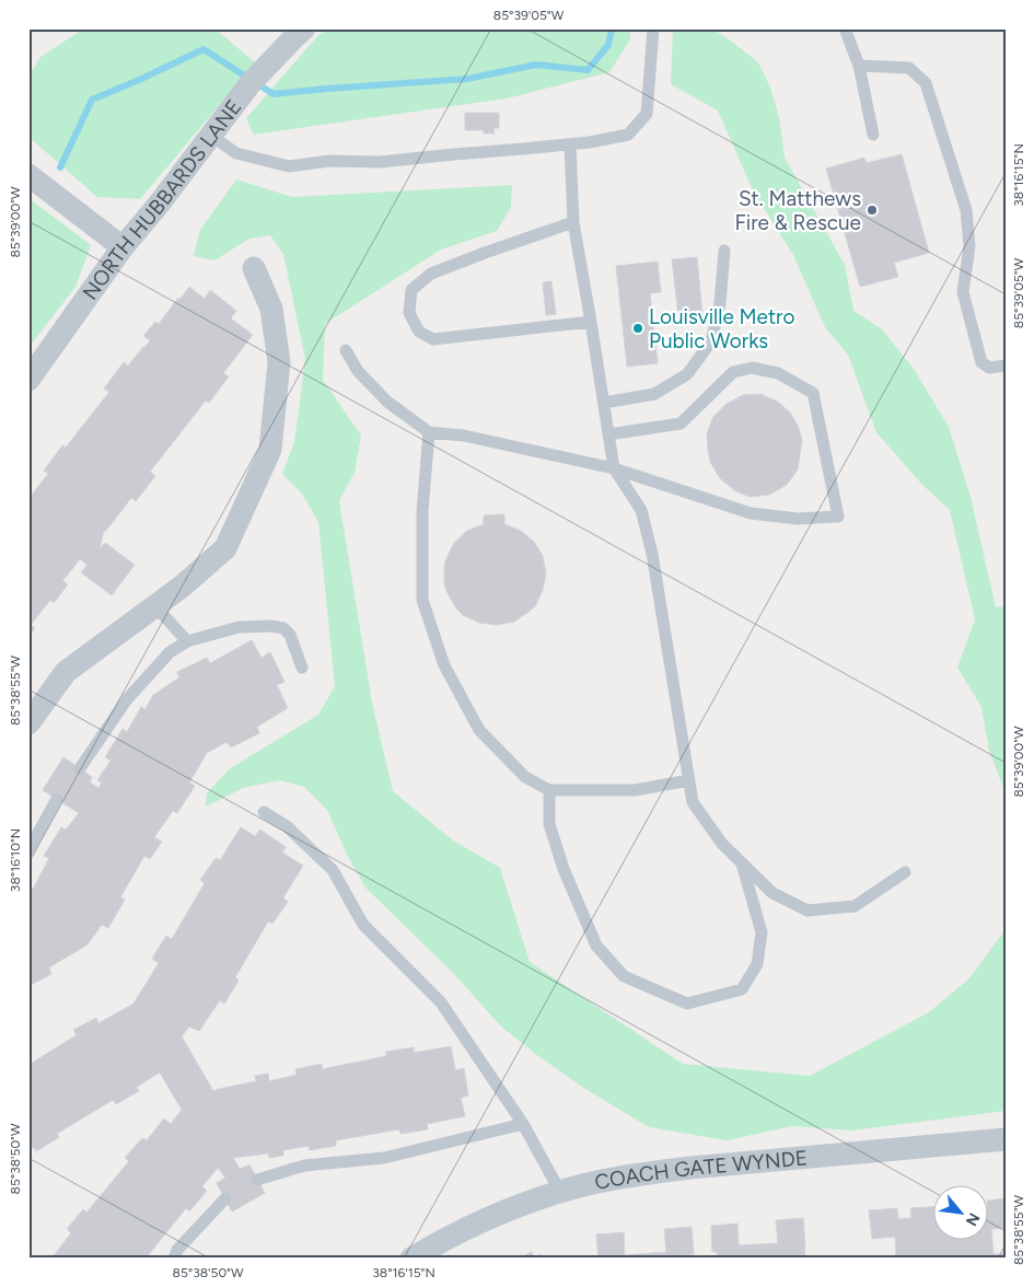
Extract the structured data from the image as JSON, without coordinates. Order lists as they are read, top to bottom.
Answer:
{
  "streets": {
    "street": ["NORTH HUBBARDS LANE", "COACH GATE WYNDE"]
  },
  "places": ["St. Matthews Fire & Rescue", "Louisville Metro Public Works"],
  "north": "bottom right",
  "coordinates": [
    "85°39'05\"W",
    "38°16'15\"N",
    "85°39'00\"W",
    "85°38'55\"W",
    "38°16'10\"N",
    "85°38'50\"W"
  ]
}
